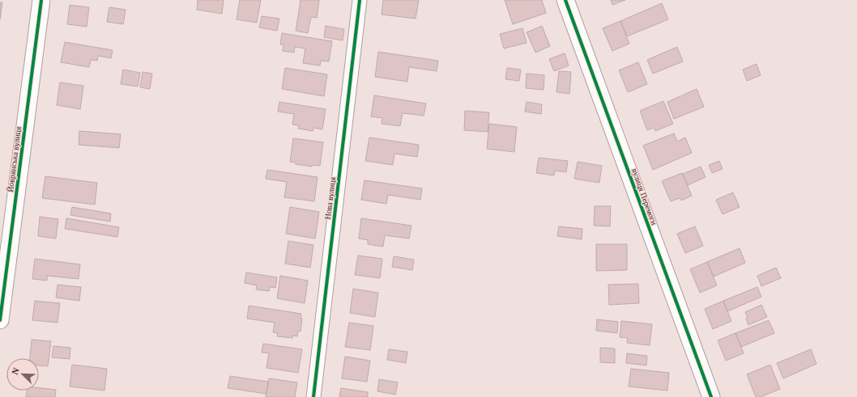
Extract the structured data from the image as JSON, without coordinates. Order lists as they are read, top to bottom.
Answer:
{
  "streets": {
    "street": ["Йоврянська вулиця", "вулиця Перемоги", "Нова вулиця"]
  },
  "north": "top left"
}
